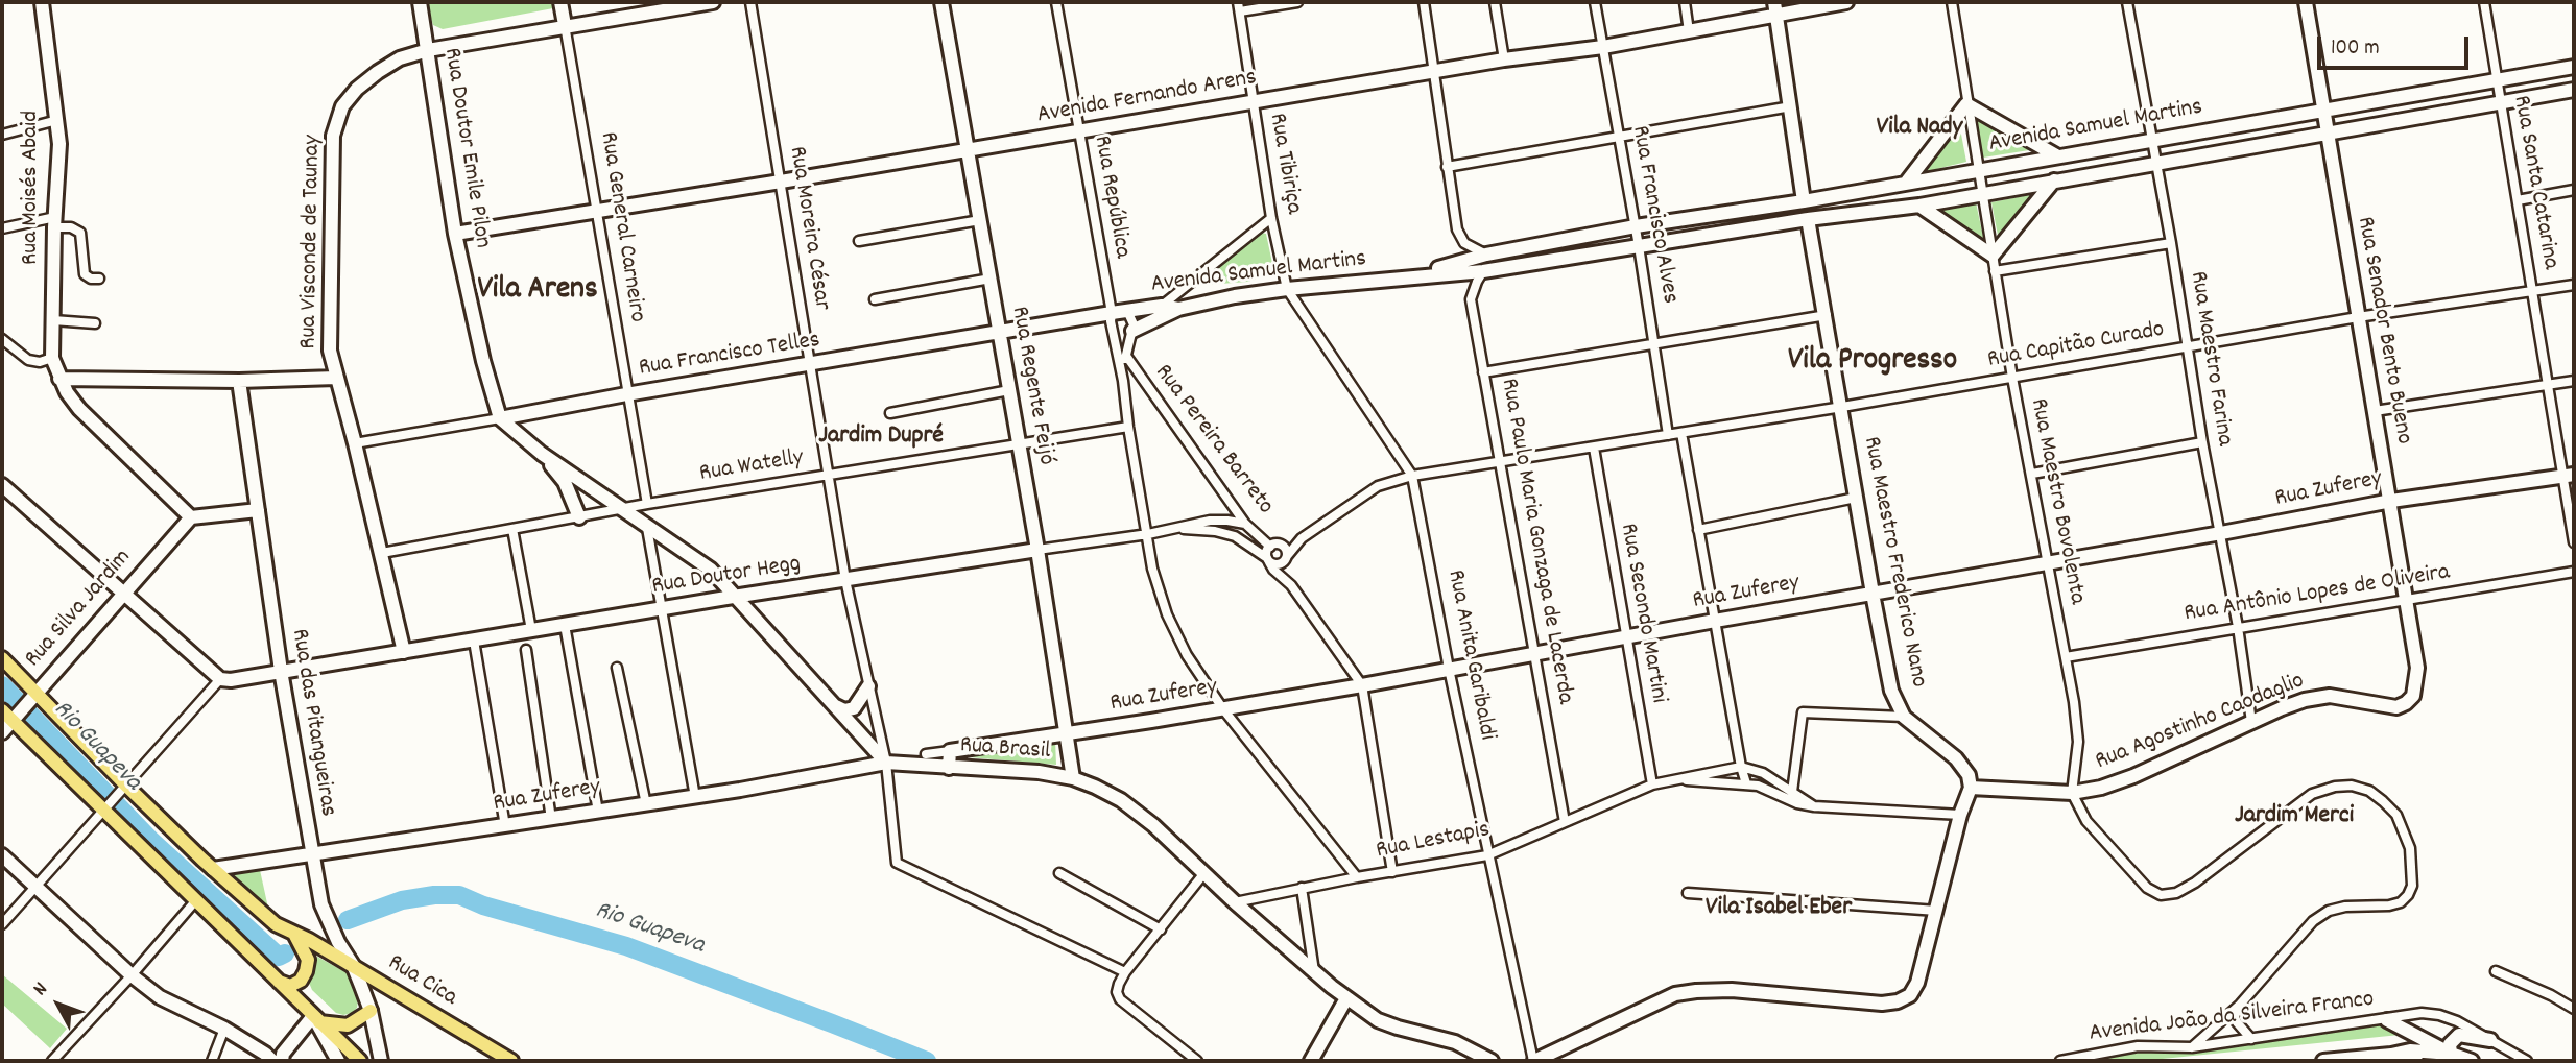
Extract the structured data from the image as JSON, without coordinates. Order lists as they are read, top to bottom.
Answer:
{
  "streets": {
    "main road": ["Rua Cica"],
    "street": [
      "Avenida Fernando Arens",
      "Avenida Samuel Martins",
      "Rua Doutor Emile Pilon",
      "Rua Tibiriça",
      "Rua Santa Catarina",
      "Rua Moisés Abaid",
      "Rua República",
      "Rua Francisco Alves",
      "Rua General Carneiro",
      "Rua Moreira César",
      "Rua Visconde de Taunay",
      "Rua Senador Bento Bueno",
      "Rua Capitão Curado",
      "Rua Francisco Telles",
      "Rua Maestro Farina",
      "Rua Regente Feijó",
      "Rua Pereira Barreto",
      "Rua Watelly",
      "Rua Zuferey",
      "Rua Maestro Bovolenta",
      "Rua Paulo Maria Gonzaga de Lacerda",
      "Rua Maestro Frederico Nano",
      "Rua Doutor Hegg",
      "Rua Antônio Lopes de Oliveira",
      "Rua Silva Jardim",
      "Rua Secondo Martini",
      "Rua Anita Garibaldi",
      "Rua das Pitangueiras",
      "Rua Agostinho Caodaglio",
      "Rua Brasil",
      "Rua Lestapis",
      "Avenida João da Silveira Franco"
    ]
  },
  "crossings": [
    ["Avenida Fernando Arens", "Rua Doutor Emile Pilon"],
    ["Avenida Fernando Arens", "Rua Tibiriça"],
    ["Avenida Fernando Arens", "Rua República"],
    ["Avenida Fernando Arens", "Rua Francisco Alves"],
    ["Avenida Fernando Arens", "Rua General Carneiro"],
    ["Avenida Fernando Arens", "Rua Moreira César"],
    ["Avenida Fernando Arens", "Rua Regente Feijó"],
    ["Avenida Samuel Martins", "Rua Tibiriça"],
    ["Avenida Samuel Martins", "Rua Santa Catarina"],
    ["Avenida Samuel Martins", "Rua República"],
    ["Avenida Samuel Martins", "Rua Francisco Alves"],
    ["Avenida Samuel Martins", "Rua Senador Bento Bueno"],
    ["Avenida Samuel Martins", "Rua Francisco Telles"],
    ["Avenida Samuel Martins", "Rua Maestro Farina"],
    ["Avenida Samuel Martins", "Rua Maestro Bovolenta"],
    ["Avenida Samuel Martins", "Rua Paulo Maria Gonzaga de Lacerda"],
    ["Avenida Samuel Martins", "Rua Maestro Frederico Nano"],
    ["Avenida Samuel Martins", "Rua Anita Garibaldi"],
    ["Rua Doutor Emile Pilon", "Rua Visconde de Taunay"],
    ["Rua Doutor Emile Pilon", "Rua Francisco Telles"],
    ["Rua Tibiriça", "Rua Anita Garibaldi"],
    ["Rua Santa Catarina", "Rua Capitão Curado"],
    ["Rua Santa Catarina", "Rua Zuferey"],
    ["Rua República", "Rua Francisco Telles"],
    ["Rua Francisco Alves", "Rua Capitão Curado"],
    ["Rua General Carneiro", "Rua Visconde de Taunay"],
    ["Rua General Carneiro", "Rua Francisco Telles"],
    ["Rua General Carneiro", "Rua Watelly"],
    ["Rua Moreira César", "Rua Francisco Telles"],
    ["Rua Moreira César", "Rua Watelly"],
    ["Rua Moreira César", "Rua Zuferey"],
    ["Rua Moreira César", "Rua Doutor Hegg"],
    ["Rua Moreira César", "Rua Brasil"],
    ["Rua Visconde de Taunay", "Rua Francisco Telles"],
    ["Rua Visconde de Taunay", "Rua Watelly"],
    ["Rua Visconde de Taunay", "Rua Doutor Hegg"],
    ["Rua Senador Bento Bueno", "Rua Capitão Curado"],
    ["Rua Senador Bento Bueno", "Rua Zuferey"],
    ["Rua Senador Bento Bueno", "Rua Antônio Lopes de Oliveira"],
    ["Rua Senador Bento Bueno", "Rua Agostinho Caodaglio"],
    ["Rua Capitão Curado", "Rua Maestro Farina"],
    ["Rua Capitão Curado", "Rua Maestro Bovolenta"],
    ["Rua Capitão Curado", "Rua Paulo Maria Gonzaga de Lacerda"],
    ["Rua Capitão Curado", "Rua Maestro Frederico Nano"],
    ["Rua Capitão Curado", "Rua Secondo Martini"],
    ["Rua Capitão Curado", "Rua Anita Garibaldi"],
    ["Rua Francisco Telles", "Rua Regente Feijó"],
    ["Rua Maestro Farina", "Rua Zuferey"],
    ["Rua Maestro Farina", "Rua Antônio Lopes de Oliveira"],
    ["Rua Maestro Farina", "Rua Agostinho Caodaglio"],
    ["Rua Regente Feijó", "Rua Watelly"],
    ["Rua Regente Feijó", "Rua Zuferey"],
    ["Rua Regente Feijó", "Rua Doutor Hegg"],
    ["Rua Regente Feijó", "Rua Brasil"],
    ["Rua Pereira Barreto", "Rua Doutor Hegg"],
    ["Rua Zuferey", "Rua Maestro Bovolenta"],
    ["Rua Zuferey", "Rua Paulo Maria Gonzaga de Lacerda"],
    ["Rua Zuferey", "Rua Maestro Frederico Nano"],
    ["Rua Zuferey", "Rua Secondo Martini"],
    ["Rua Zuferey", "Rua Anita Garibaldi"],
    ["Rua Zuferey", "Rua das Pitangueiras"],
    ["Rua Zuferey", "Rua Brasil"],
    ["Rua Zuferey", "Rua Cica"],
    ["Rua Maestro Bovolenta", "Rua Antônio Lopes de Oliveira"],
    ["Rua Maestro Bovolenta", "Rua Agostinho Caodaglio"],
    ["Rua Paulo Maria Gonzaga de Lacerda", "Rua Lestapis"],
    ["Rua Maestro Frederico Nano", "Rua Agostinho Caodaglio"],
    ["Rua Doutor Hegg", "Rua das Pitangueiras"],
    ["Rua Silva Jardim", "Rua Cica"],
    ["Rua Secondo Martini", "Rua Lestapis"],
    ["Rua Anita Garibaldi", "Rua Lestapis"],
    ["Rua das Pitangueiras", "Rua Cica"],
    ["Rua Brasil", "Rua Lestapis"]
  ],
  "districts": [
    "Vila Nady",
    "Vila Arens",
    "Vila Progresso",
    "Jardim Dupré",
    "Jardim Merci",
    "Vila Isabel Eber"
  ],
  "water": ["Rio Guapeva"],
  "scale_bar": "100 m",
  "north": "top left"
}
